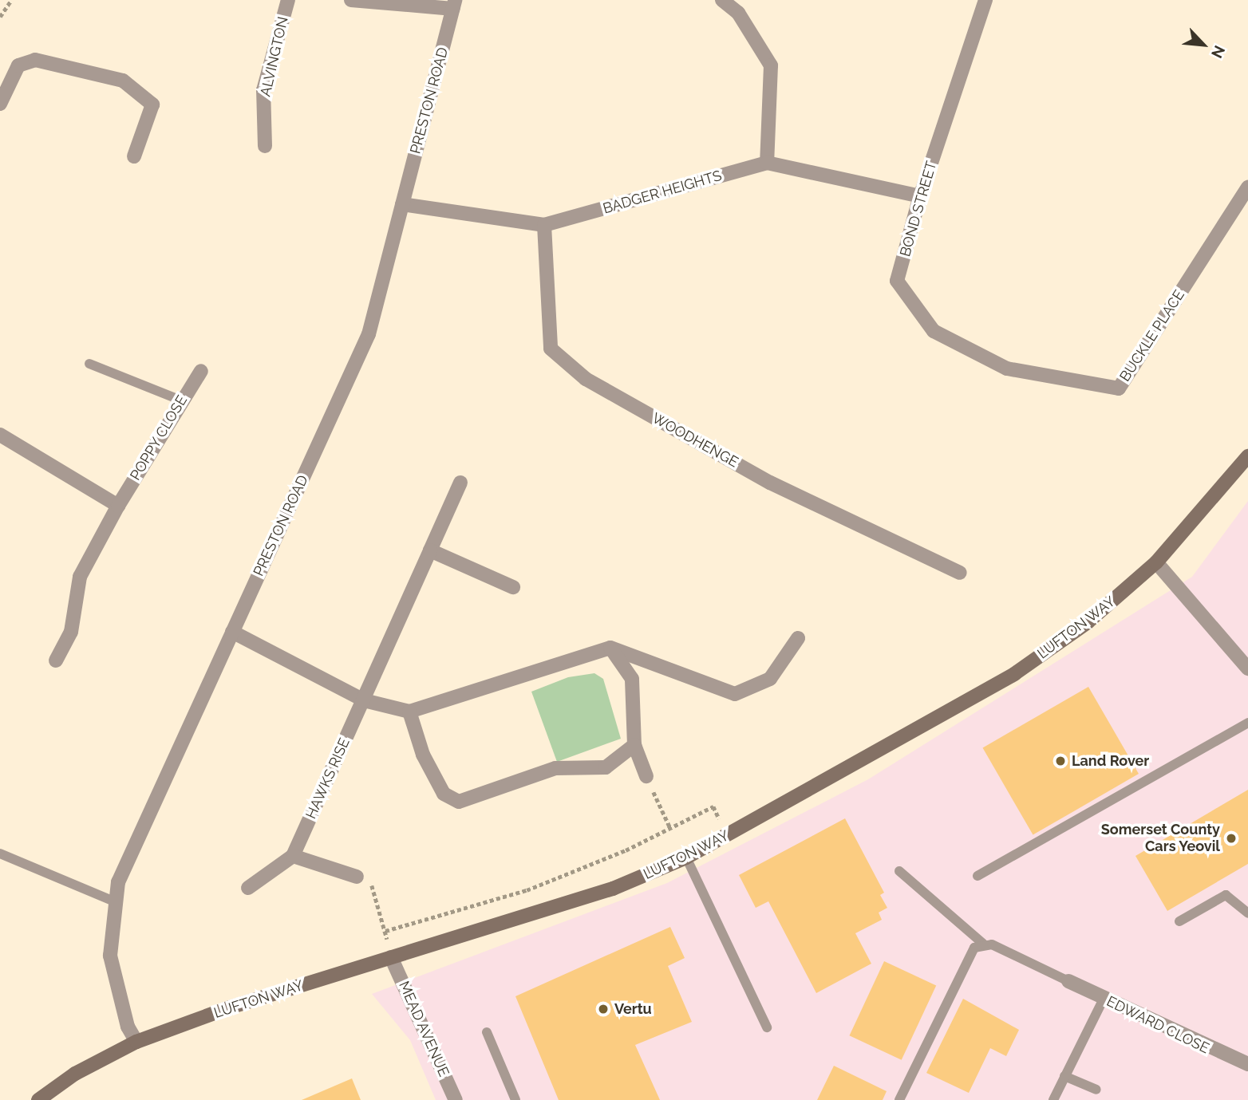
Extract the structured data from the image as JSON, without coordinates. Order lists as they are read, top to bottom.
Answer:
{
  "streets": {
    "street": [
      "ALVINGTON",
      "PRESTON ROAD",
      "BADGER HEIGHTS",
      "BOND STREET",
      "BUCKLE PLACE",
      "POPPY CLOSE",
      "WOODHENGE",
      "LUFTON WAY",
      "HAWKS RISE",
      "EDWARD CLOSE",
      "MEAD AVENUE"
    ]
  },
  "crossings": [
    ["PRESTON ROAD", "BADGER HEIGHTS"],
    ["PRESTON ROAD", "LUFTON WAY"],
    ["BADGER HEIGHTS", "BOND STREET"],
    ["BADGER HEIGHTS", "WOODHENGE"],
    ["BOND STREET", "BUCKLE PLACE"],
    ["LUFTON WAY", "MEAD AVENUE"]
  ],
  "places": ["Land Rover", "Somerset County Cars Yeovil", "Vertu"],
  "north": "bottom right"
}
